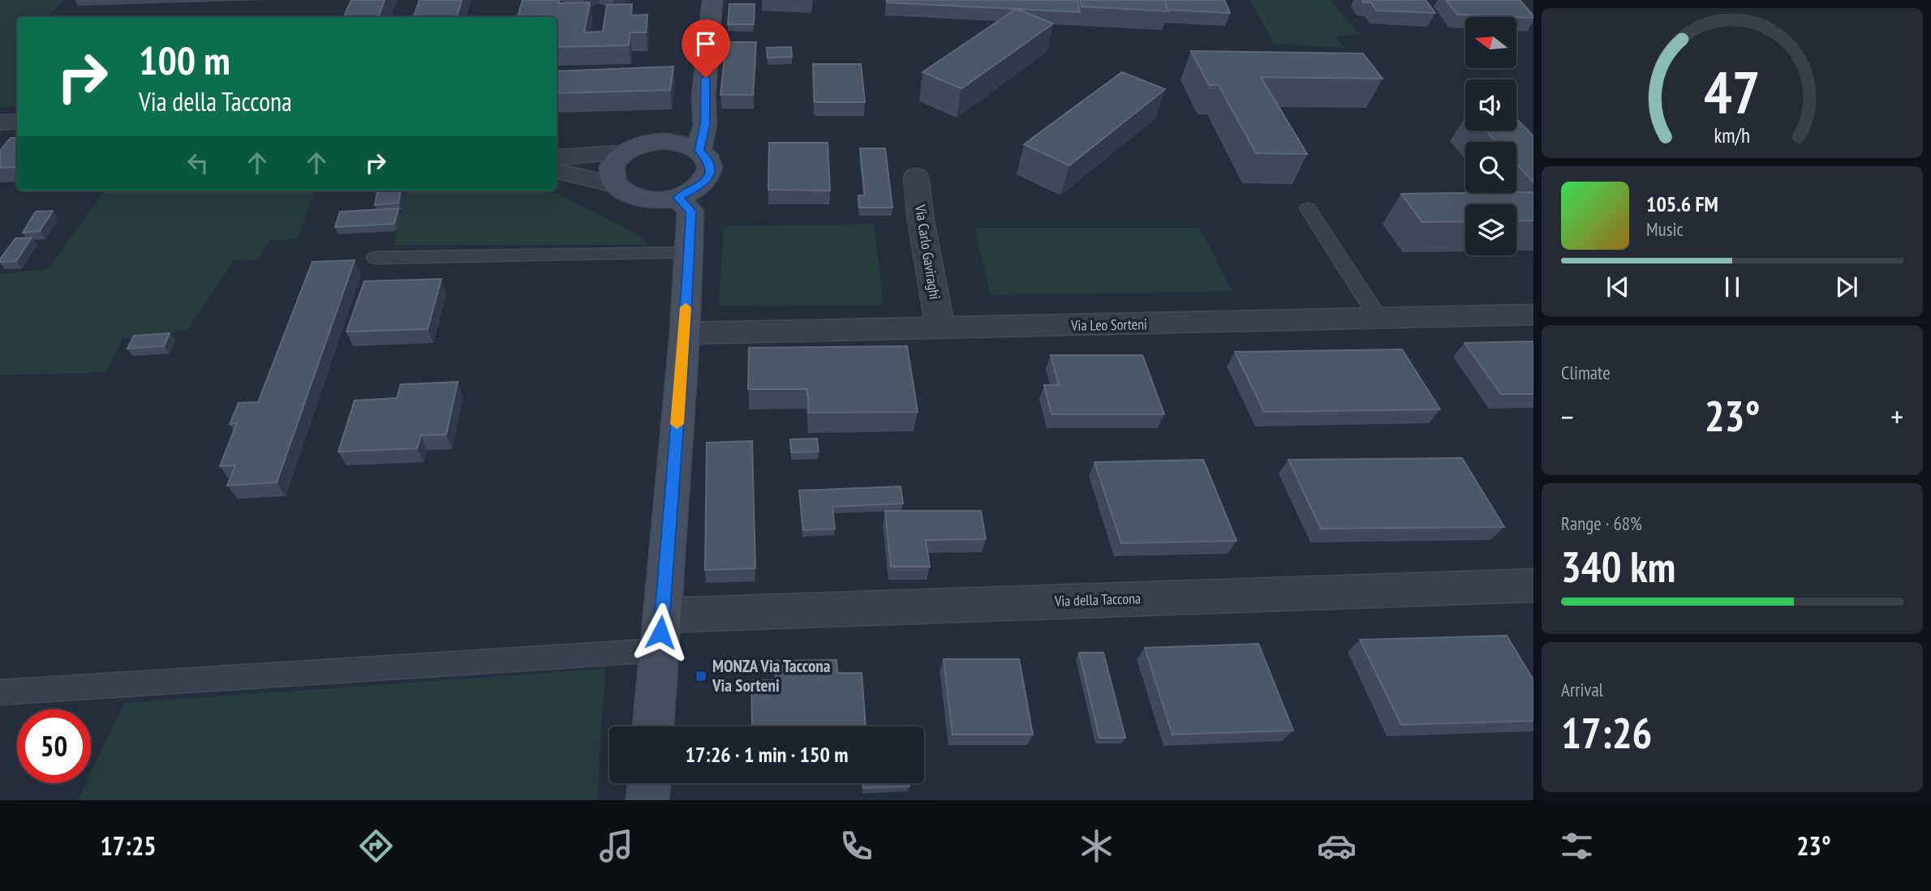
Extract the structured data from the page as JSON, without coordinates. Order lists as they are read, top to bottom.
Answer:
{
  "streets": {
    "street": ["Via Carlo Gaviraghi", "Via Leo Sorteni", "Via della Taccona"]
  },
  "crossings": [
    ["Via Carlo Gaviraghi", "Via Leo Sorteni"]
  ],
  "places": {
    "transit": ["MONZA Via Taccona Via Sorteni"]
  },
  "north": "left",
  "page": {
    "turn": ["100 m", "Via della Taccona"],
    "song": ["105.6 FM", "Music"],
    "tile": [
      "Climate",
      ["Range · 68%", "340 km"],
      ["Arrival", "17:26"]
    ],
    "heat": ["−", "23°", "+"],
    "limit": "50",
    "trip": "17:26 · 1 min · 150 m",
    "tabs": ["17:25", "23°"],
    "gauge": ["47", "km/h"]
  }
}
